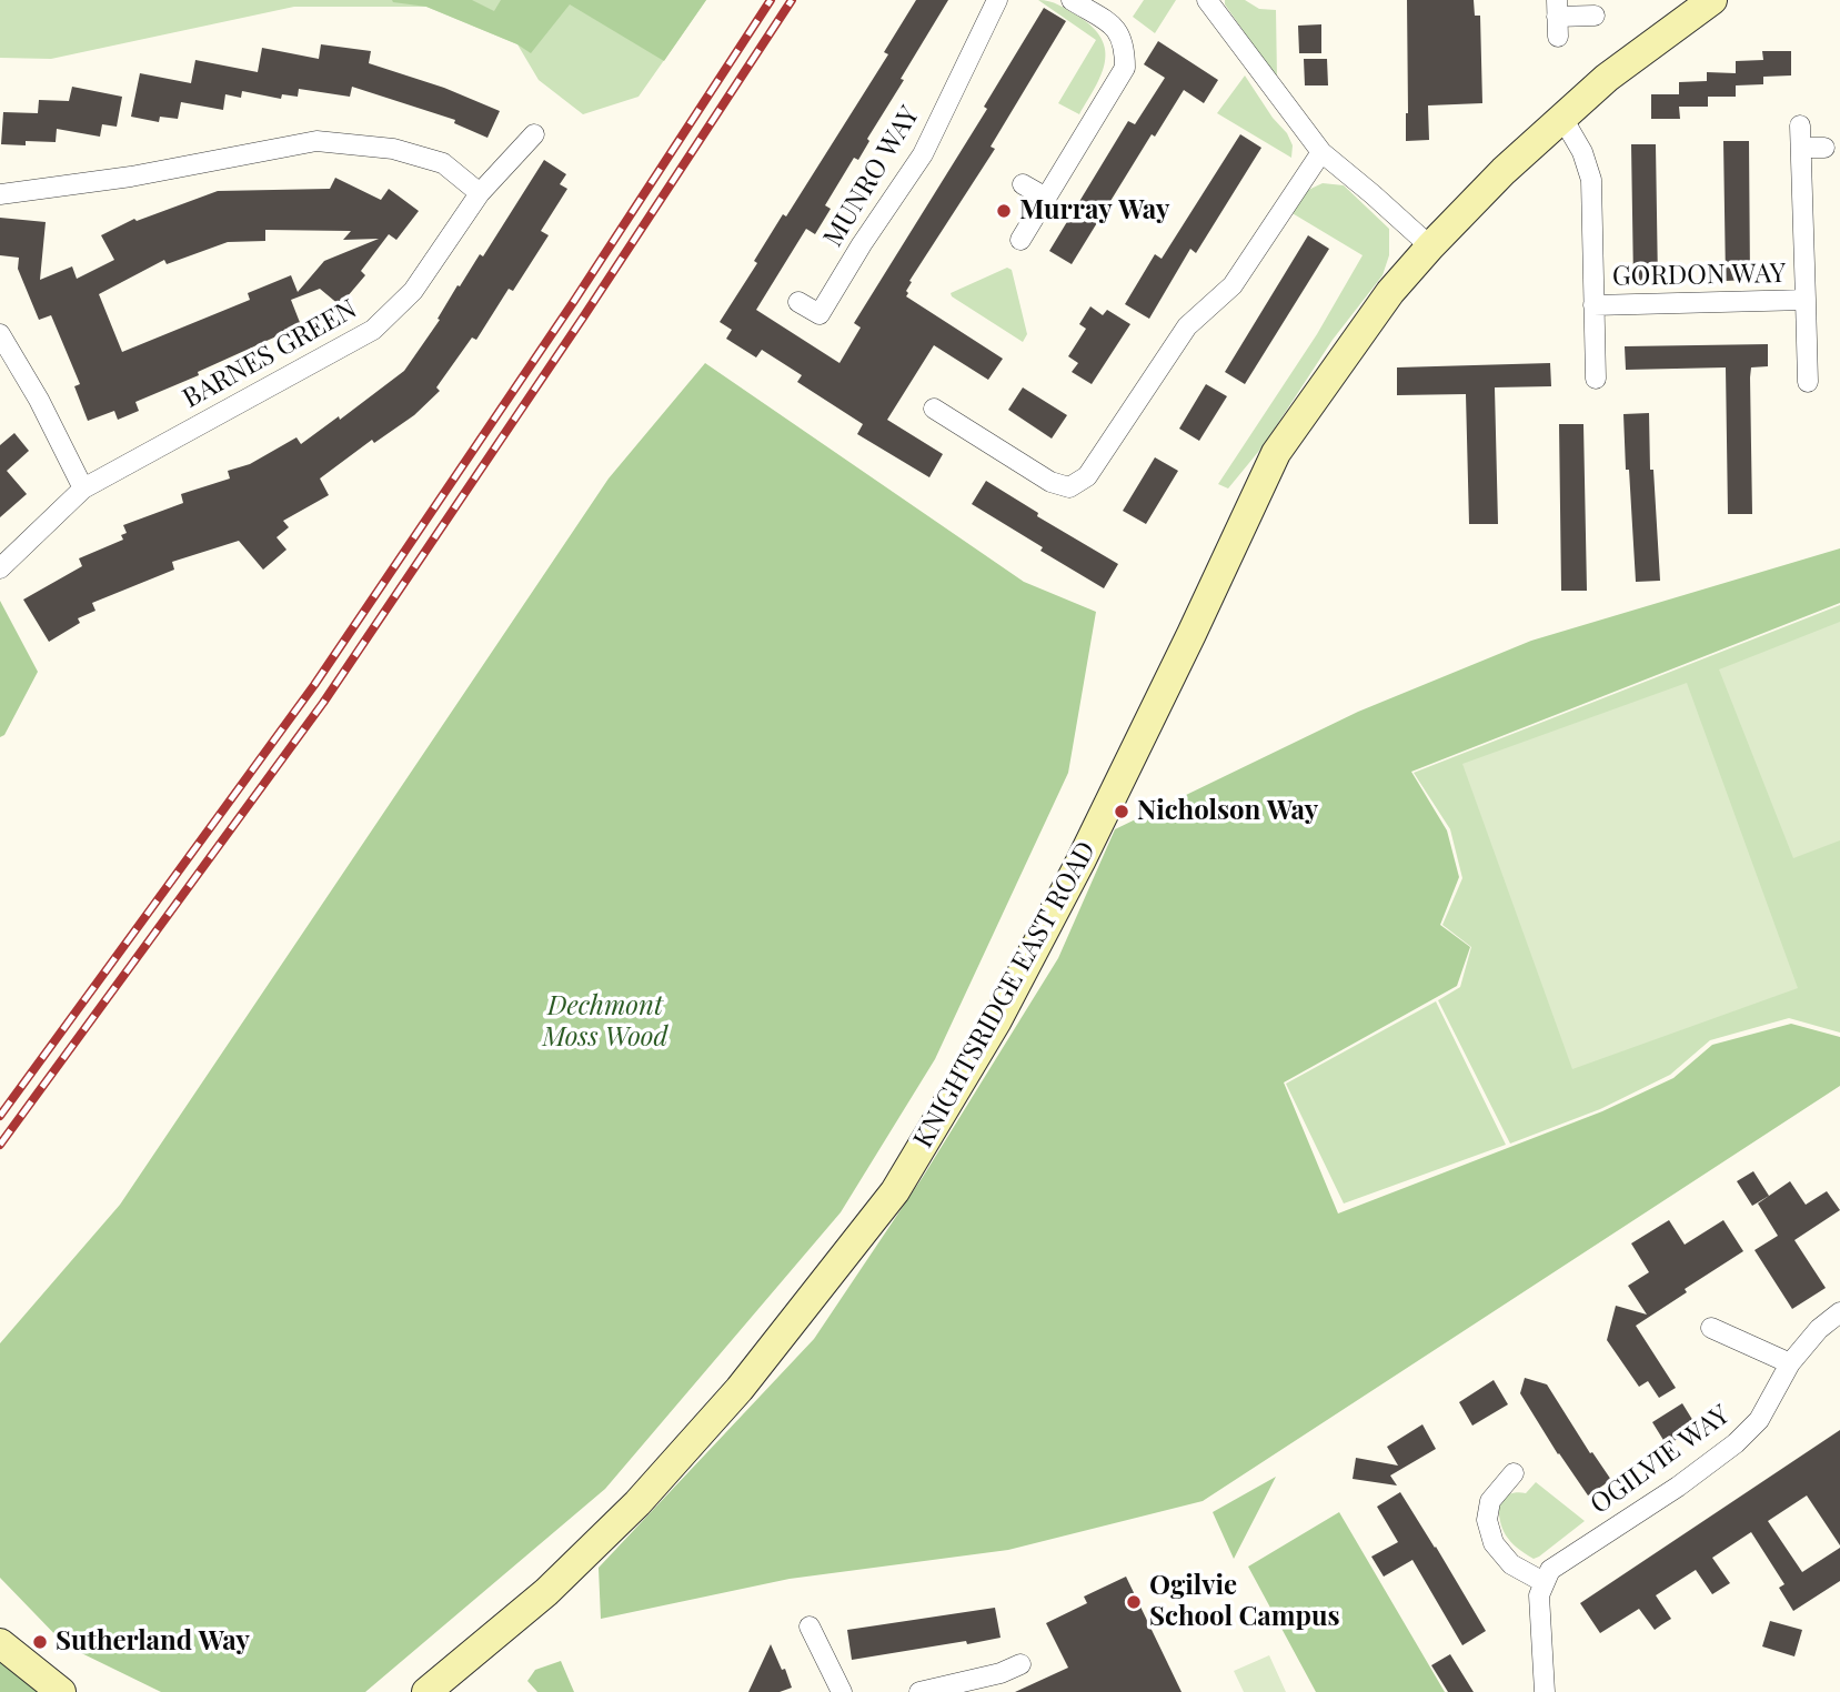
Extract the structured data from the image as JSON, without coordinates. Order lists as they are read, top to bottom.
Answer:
{
  "streets": {
    "street": [
      "MUNRO WAY",
      "GORDON WAY",
      "BARNES GREEN",
      "KNIGHTSRIDGE EAST ROAD",
      "OGILVIE WAY"
    ]
  },
  "crossings": [
    ["GORDON WAY", "KNIGHTSRIDGE EAST ROAD"]
  ],
  "parks": ["Dechmont Moss Wood"],
  "places": [
    "Murray Way",
    "Nicholson Way",
    "Ogilvie School Campus",
    "Sutherland Way"
  ]
}
